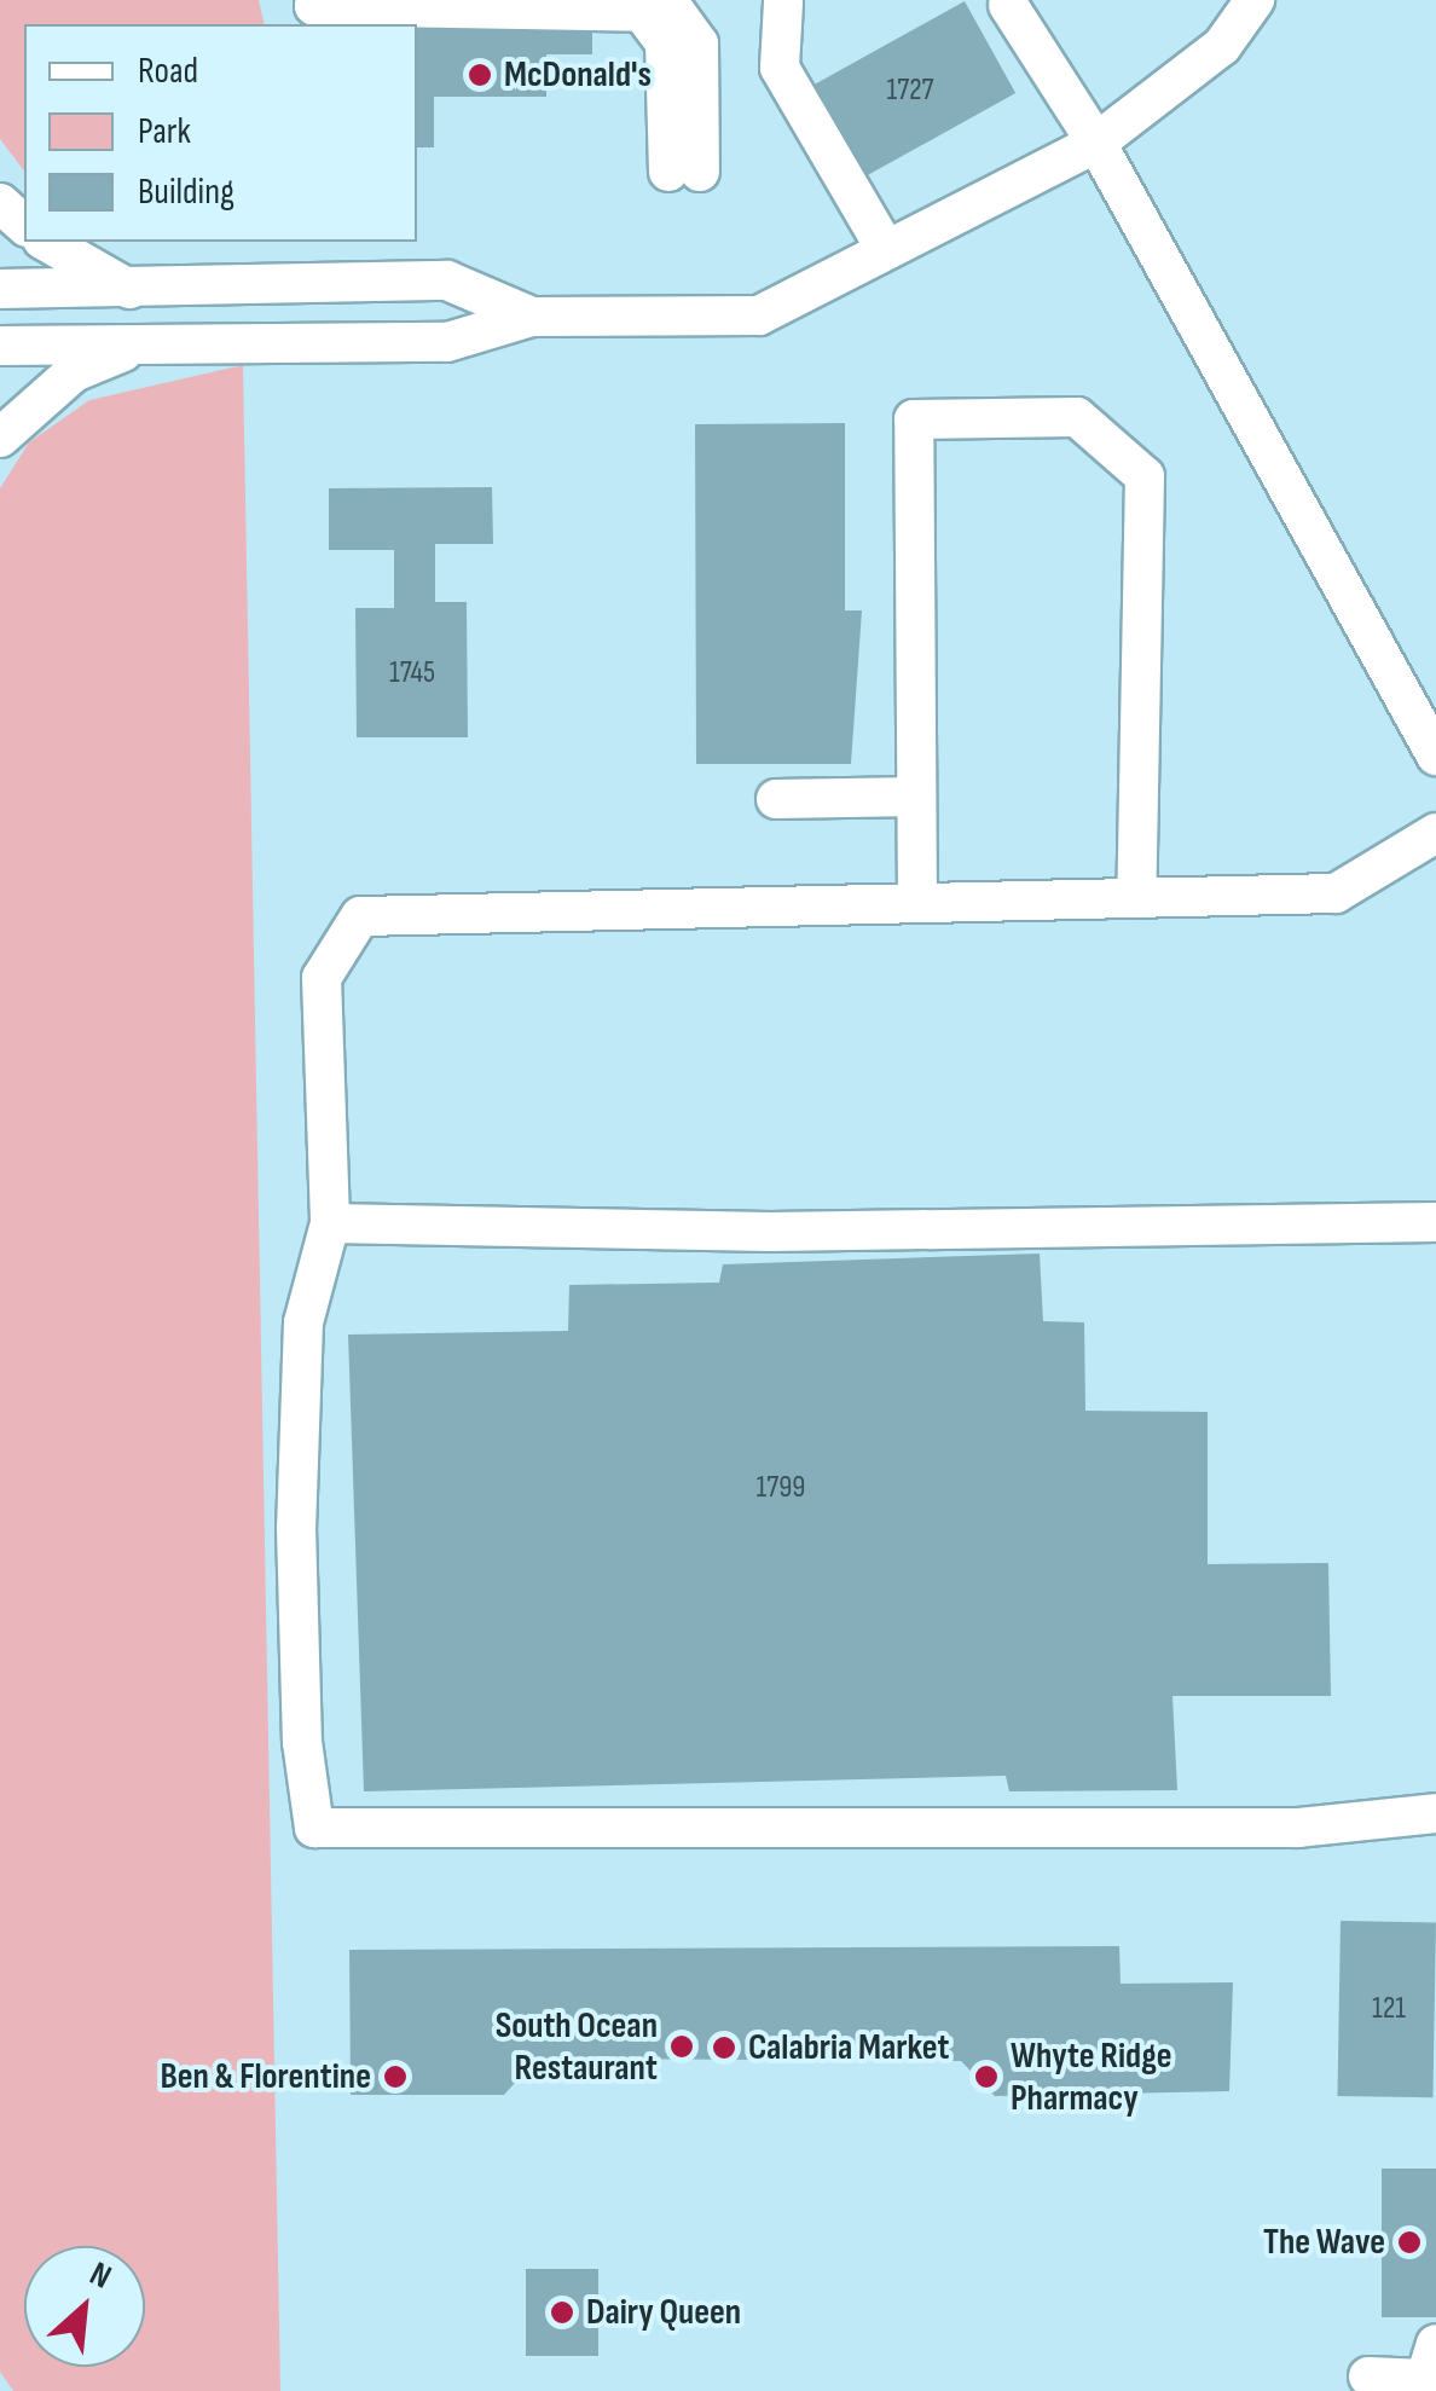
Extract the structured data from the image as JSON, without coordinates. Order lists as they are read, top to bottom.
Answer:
{
  "places": [
    "McDonald's",
    "South Ocean Restaurant",
    "Calabria Market",
    "Ben & Florentine",
    "Whyte Ridge Pharmacy",
    "The Wave",
    "Dairy Queen"
  ],
  "house_numbers": [
    "1727",
    "1745",
    "1799",
    "121"
  ],
  "legend": ["Road", "Park", "Building"],
  "north": "top right"
}
